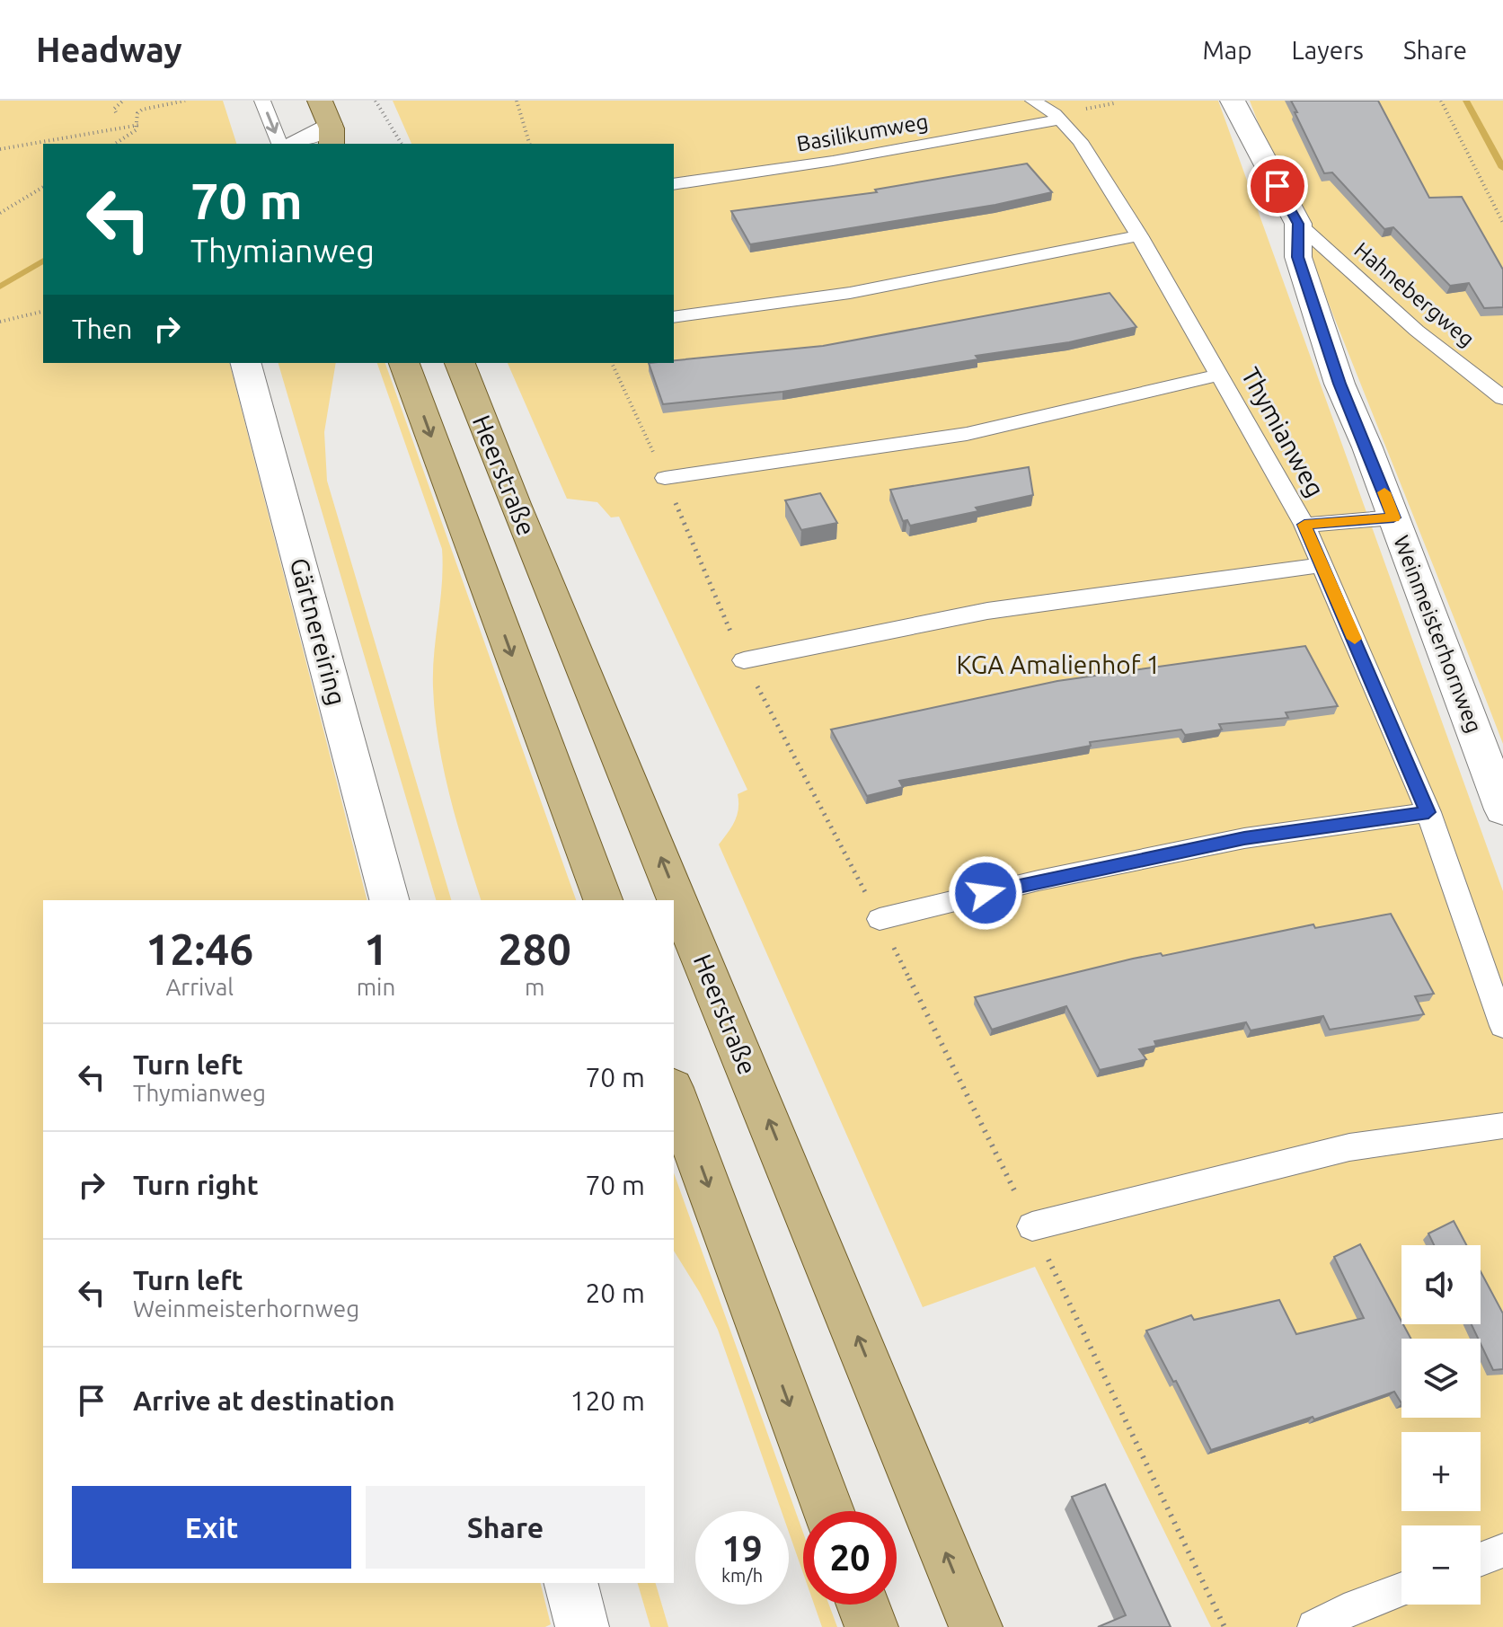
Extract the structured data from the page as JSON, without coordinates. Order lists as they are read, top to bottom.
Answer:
{
  "streets": {
    "main road": ["Heerstraße"],
    "street": ["Gärtnereiring", "Weinmeisterhornweg"],
    "lane": ["Basilikumweg", "Hahnebergweg", "Thymianweg"]
  },
  "crossings": [
    ["Basilikumweg", "Thymianweg"],
    ["Hahnebergweg", "Weinmeisterhornweg"]
  ],
  "parks": ["KGA Amalienhof 1"],
  "page": {
    "header": "Headway",
    "nav": ["Map", "Layers", "Share"],
    "turn": ["70 m", "Thymianweg"],
    "then": "Then",
    "eta": [
      "12:46",
      "Arrival",
      "1",
      "min",
      "280",
      "m"
    ],
    "list": [
      {
        "name": "Turn left",
        "note": "Thymianweg",
        "value": "70 m"
      },
      {
        "name": "Turn right",
        "value": "70 m"
      },
      {
        "name": "Turn left",
        "note": "Weinmeisterhornweg",
        "value": "20 m"
      },
      {
        "name": "Arrive at destination",
        "value": "120 m"
      }
    ],
    "map_buttons": ["+", "−"],
    "buttons": ["Exit", "Share"],
    "speed": "19 km/h",
    "limit": "20"
  }
}
